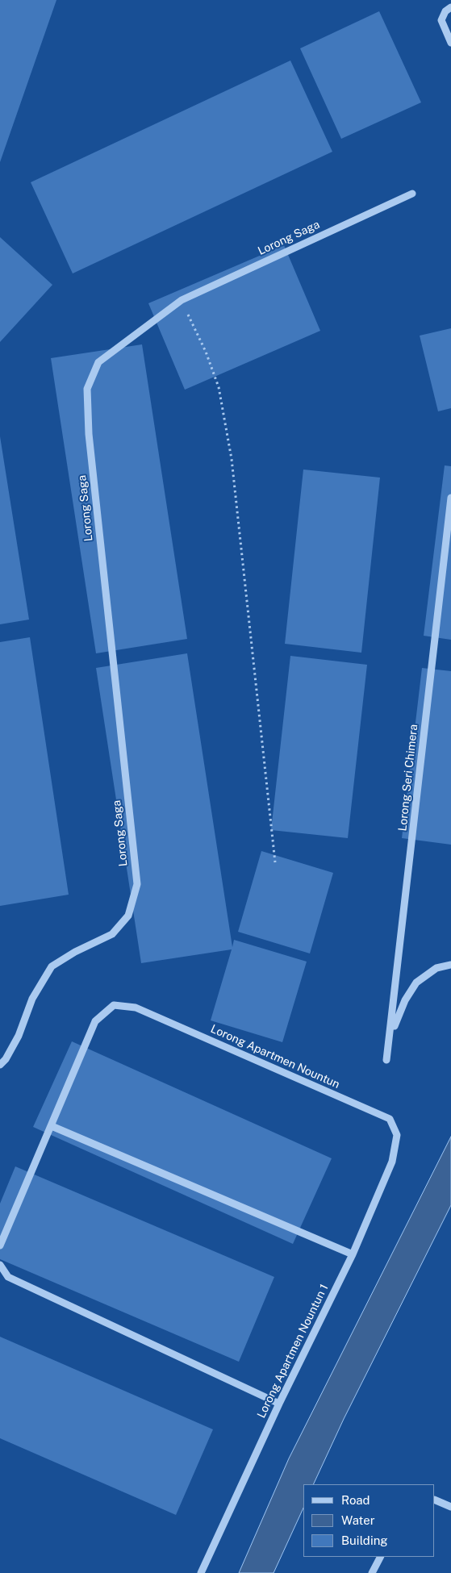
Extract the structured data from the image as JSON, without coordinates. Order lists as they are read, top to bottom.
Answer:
{
  "streets": {
    "street": [
      "Lorong Saga",
      "Lorong Seri Chimera",
      "Lorong Apartmen Nountun",
      "Lorong Apartmen Nountun 1"
    ]
  },
  "crossings": [
    ["Lorong Apartmen Nountun", "Lorong Apartmen Nountun 1"]
  ],
  "legend": ["Road", "Water", "Building"]
}
